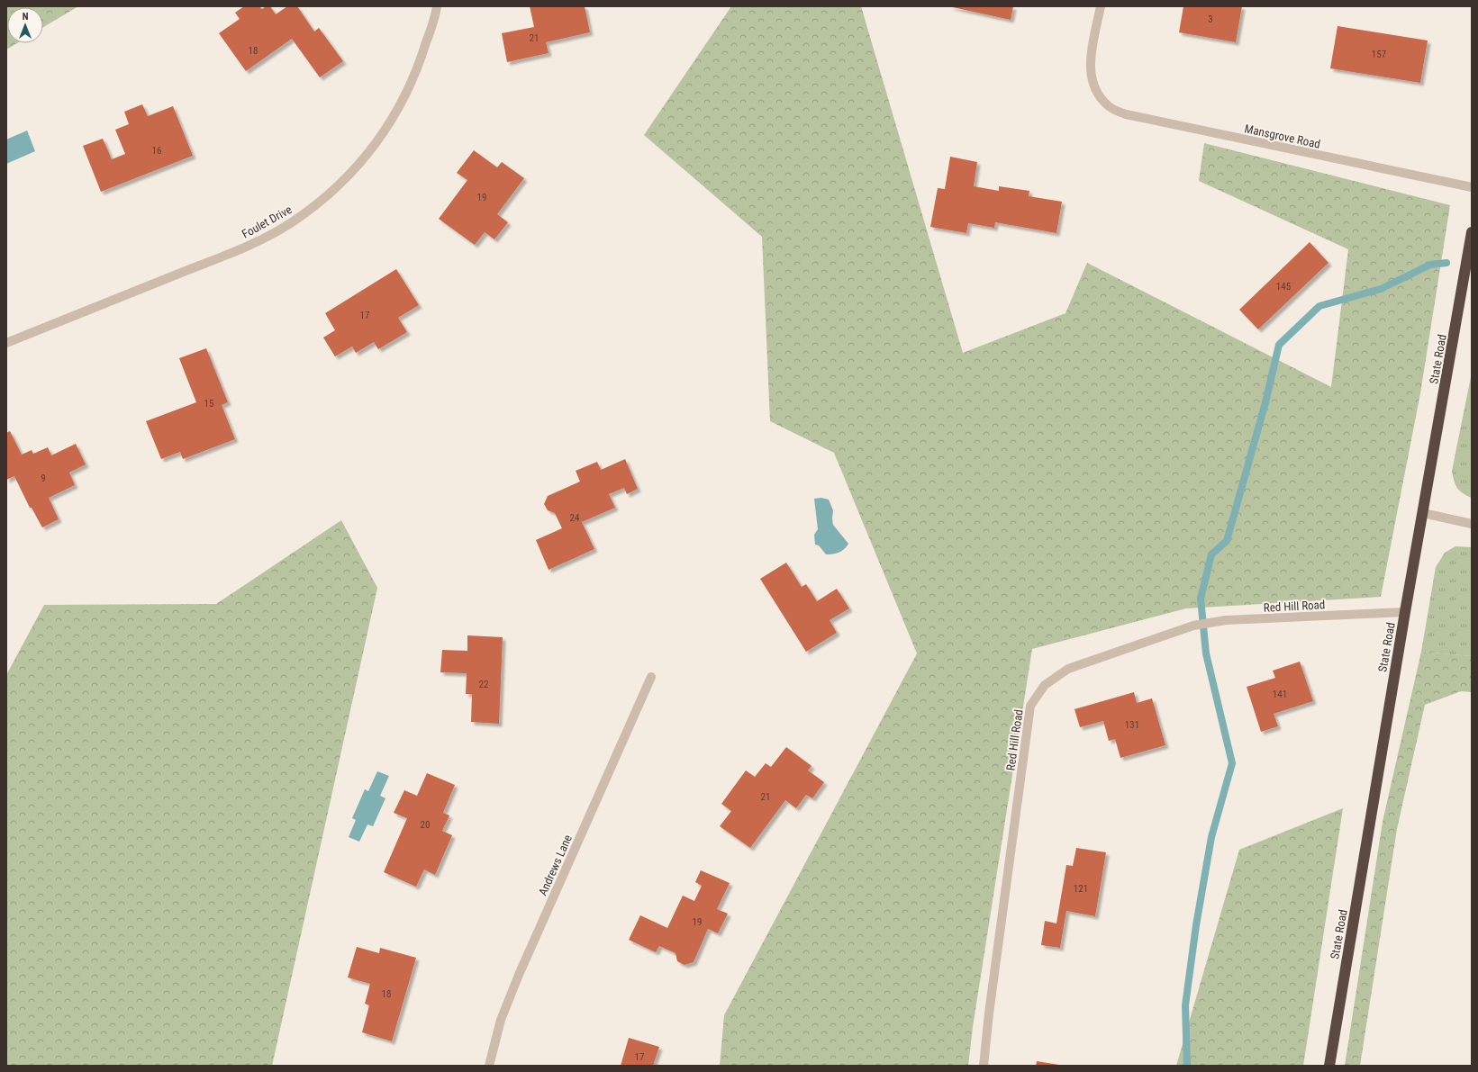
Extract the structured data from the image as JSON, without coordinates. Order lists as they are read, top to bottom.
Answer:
{
  "streets": {
    "highway": ["State Road"],
    "street": [
      "Mansgrove Road",
      "Foulet Drive",
      "Red Hill Road",
      "Andrews Lane"
    ]
  },
  "crossings": [
    ["State Road", "Red Hill Road"]
  ],
  "house_numbers": [
    "3",
    "21",
    "18",
    "157",
    "16",
    "19",
    "145",
    "17",
    "15",
    "9",
    "24",
    "22",
    "141",
    "131",
    "21",
    "20",
    "121",
    "19",
    "18",
    "17"
  ],
  "north": "top"
}
